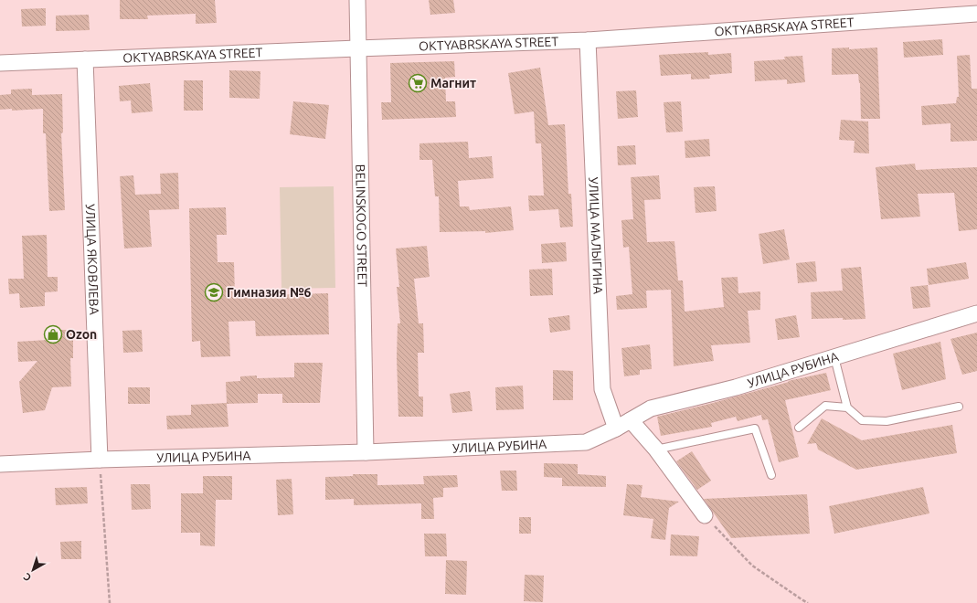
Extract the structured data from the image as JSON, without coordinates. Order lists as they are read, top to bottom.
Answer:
{
  "streets": {
    "street": [
      "OKTYABRSKAYA STREET",
      "BELINSKOGO STREET",
      "УЛИЦА МАЛЫГИНА",
      "УЛИЦА ЯКОВЛЕВА",
      "УЛИЦА РУБИНА"
    ]
  },
  "crossings": [
    ["OKTYABRSKAYA STREET", "BELINSKOGO STREET"],
    ["OKTYABRSKAYA STREET", "УЛИЦА МАЛЫГИНА"],
    ["OKTYABRSKAYA STREET", "УЛИЦА ЯКОВЛЕВА"],
    ["BELINSKOGO STREET", "УЛИЦА РУБИНА"],
    ["УЛИЦА МАЛЫГИНА", "УЛИЦА РУБИНА"],
    ["УЛИЦА ЯКОВЛЕВА", "УЛИЦА РУБИНА"]
  ],
  "places": {
    "supermarket": ["Магнит"],
    "school or university": ["Гимназия №6"],
    "shop": ["Ozon"]
  },
  "north": "bottom left"
}
